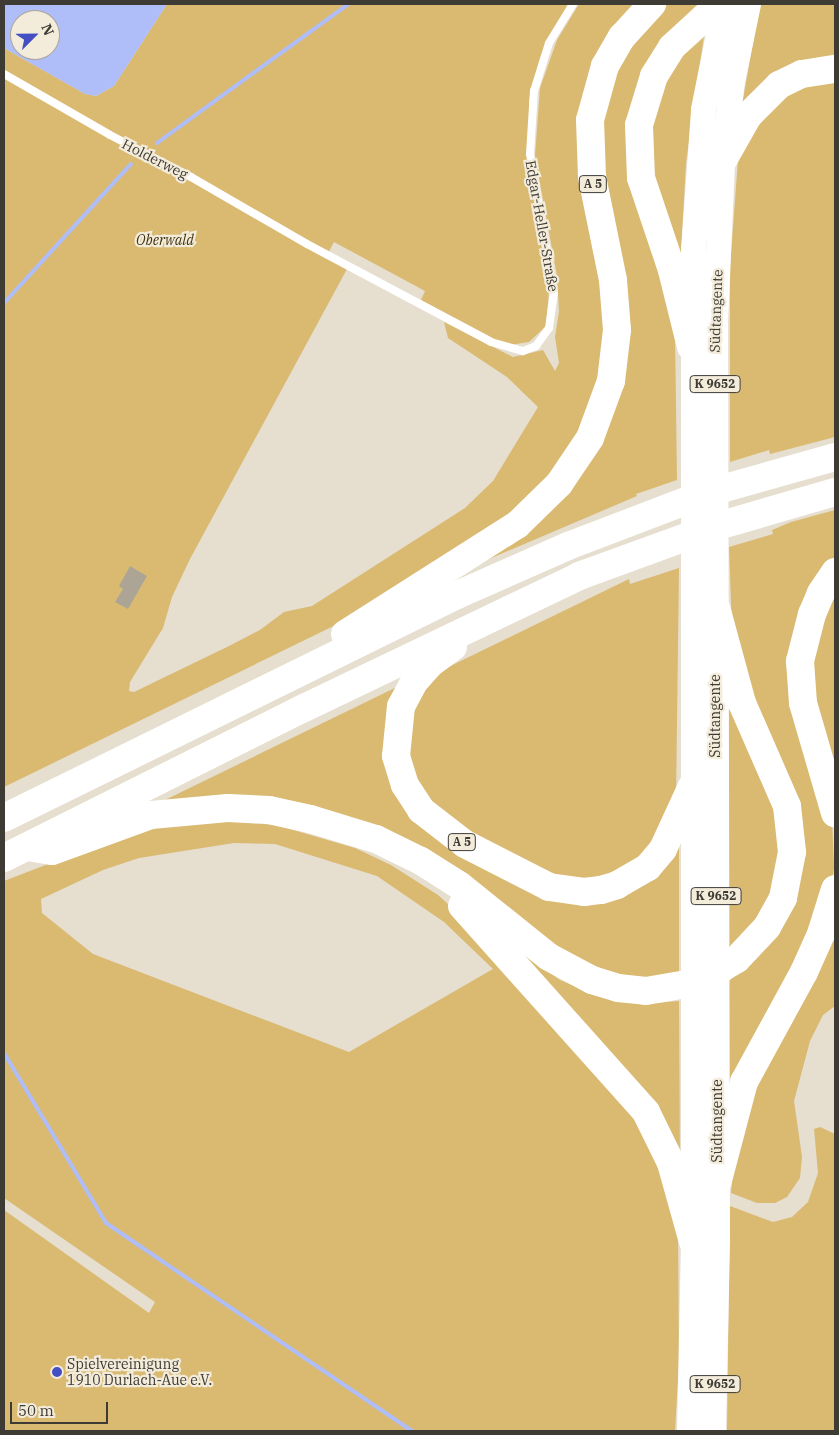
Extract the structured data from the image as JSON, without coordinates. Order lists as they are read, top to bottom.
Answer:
{
  "streets": {
    "highway": ["A 5", "Südtangente", "K 9652"],
    "lane": ["Holderweg", "Edgar-Heller-Straße"]
  },
  "crossings": [
    ["Holderweg", "Edgar-Heller-Straße"],
    ["A 5", "Südtangente"],
    ["Südtangente", "K 9652"]
  ],
  "parks": ["Oberwald"],
  "places": ["Spielvereinigung 1910 Durlach-Aue e.V."],
  "scale_bar": "50 m",
  "north": "top right"
}
